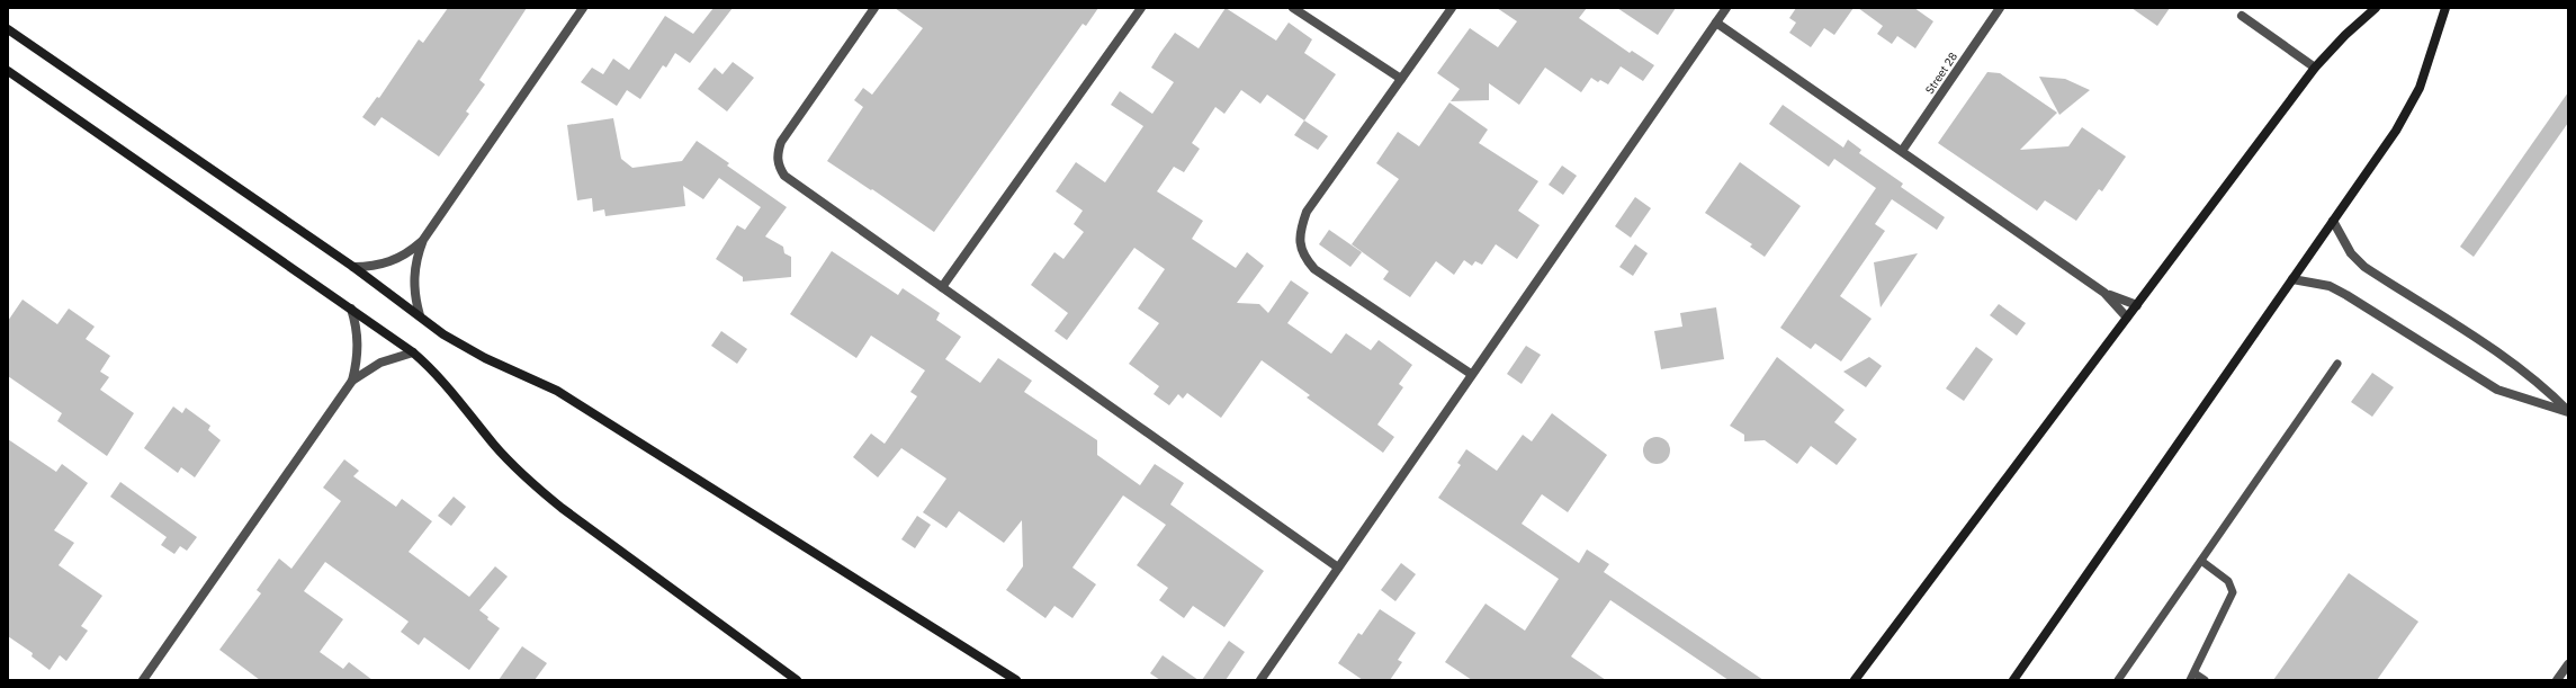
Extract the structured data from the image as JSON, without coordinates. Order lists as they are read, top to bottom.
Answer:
{
  "streets": {
    "street": ["Street 28"]
  }
}
